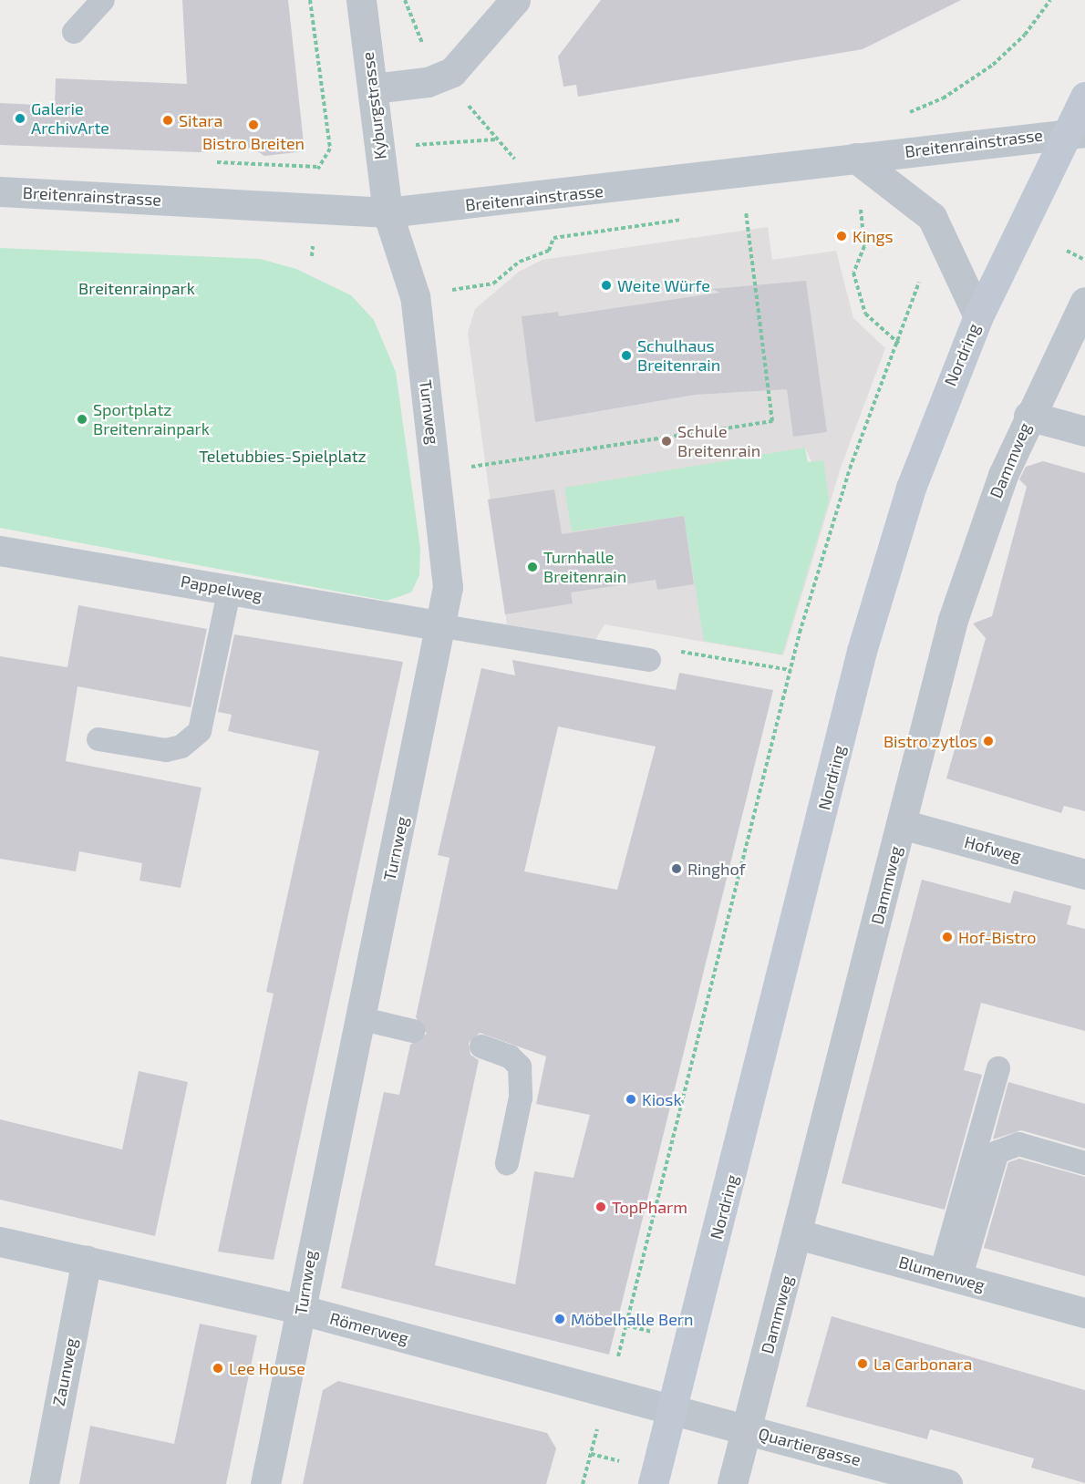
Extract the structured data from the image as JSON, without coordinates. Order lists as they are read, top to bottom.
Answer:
{
  "streets": {
    "main road": ["Nordring"],
    "street": [
      "Kyburgstrasse",
      "Breitenrainstrasse",
      "Turnweg",
      "Dammweg",
      "Pappelweg",
      "Hofweg",
      "Blumenweg",
      "Römerweg",
      "Zaunweg",
      "Quartiergasse"
    ]
  },
  "crossings": [
    ["Kyburgstrasse", "Breitenrainstrasse"],
    ["Kyburgstrasse", "Turnweg"],
    ["Breitenrainstrasse", "Nordring"],
    ["Breitenrainstrasse", "Turnweg"],
    ["Nordring", "Römerweg"],
    ["Nordring", "Quartiergasse"],
    ["Turnweg", "Pappelweg"],
    ["Turnweg", "Römerweg"],
    ["Dammweg", "Hofweg"],
    ["Dammweg", "Blumenweg"],
    ["Dammweg", "Quartiergasse"],
    ["Römerweg", "Zaunweg"],
    ["Römerweg", "Quartiergasse"]
  ],
  "parks": ["Breitenrainpark", "Teletubbies-Spielplatz"],
  "places": [
    "Galerie ArchivArte",
    "Sitara",
    "Bistro Breiten",
    "Kings",
    "Weite Würfe",
    "Schulhaus Breitenrain",
    "Sportplatz Breitenrainpark",
    "Schule Breitenrain",
    "Turnhalle Breitenrain",
    "Bistro zytlos",
    "Ringhof",
    "Hof-Bistro",
    "Kiosk",
    "TopPharm",
    "Möbelhalle Bern",
    "La Carbonara",
    "Lee House"
  ]
}
